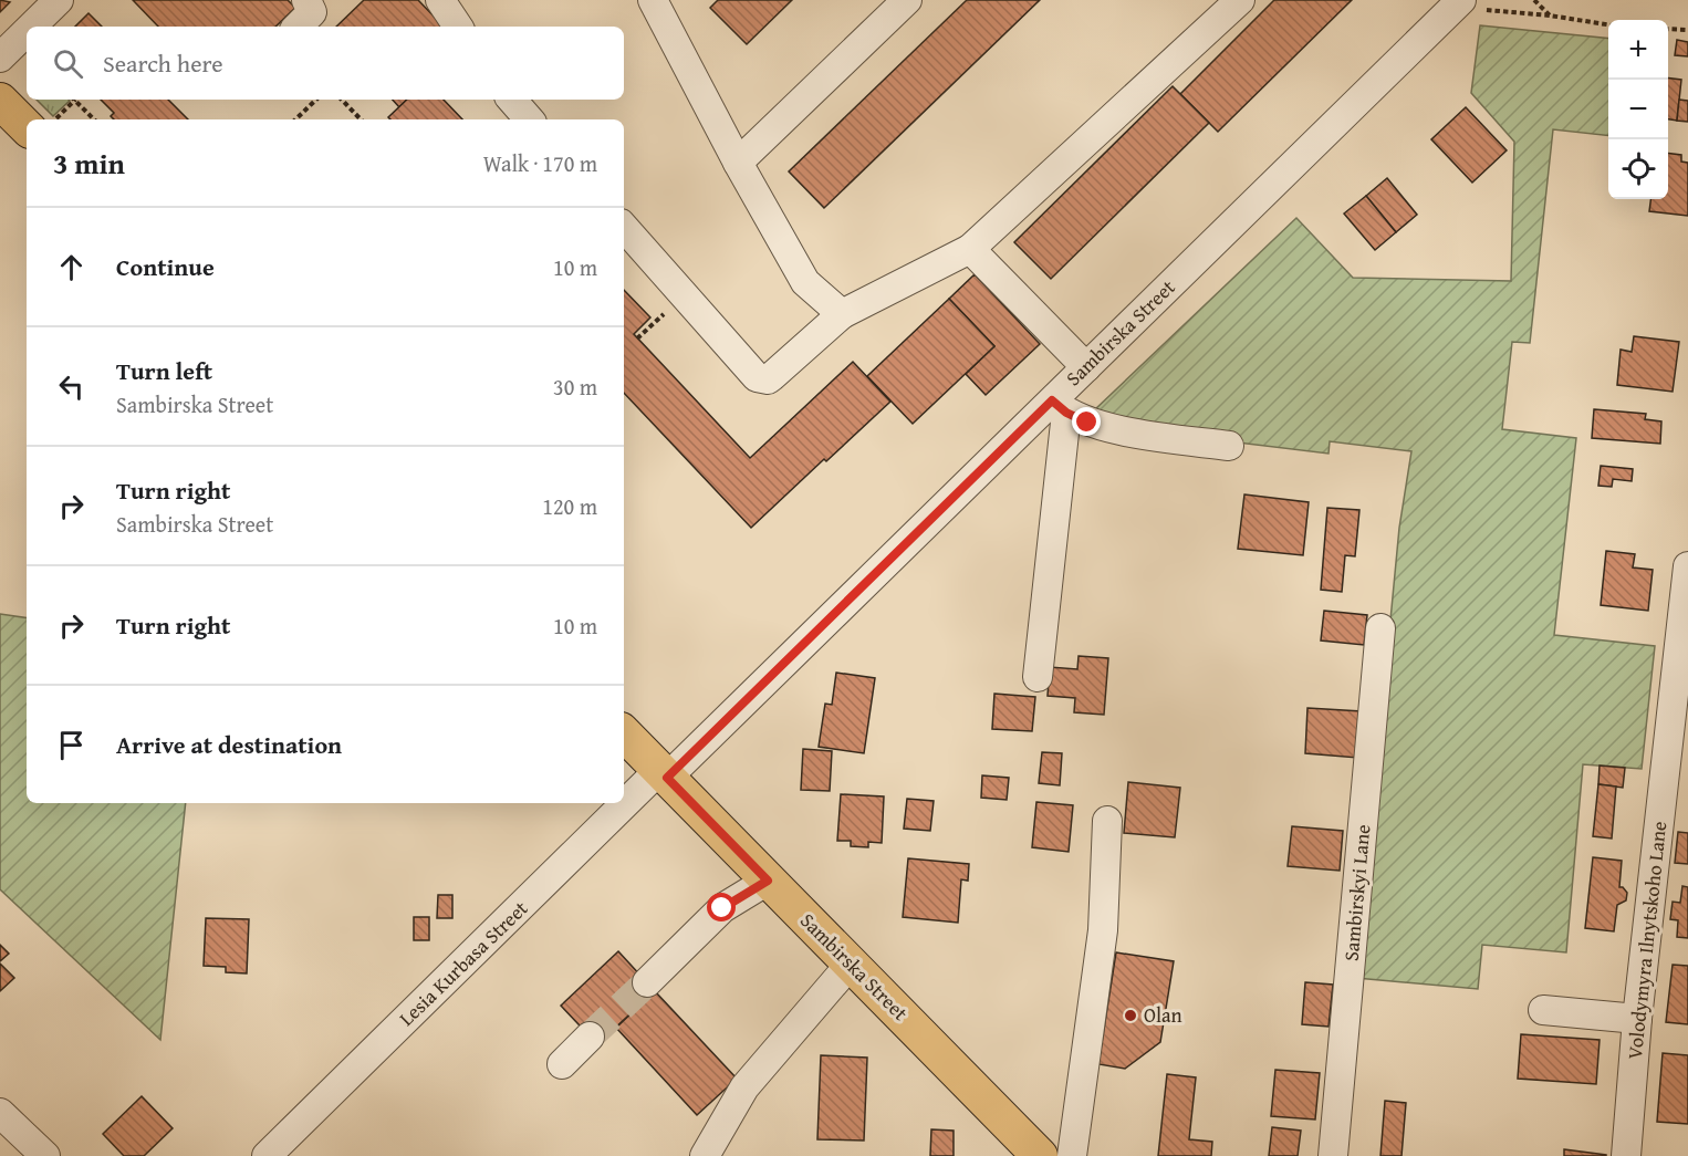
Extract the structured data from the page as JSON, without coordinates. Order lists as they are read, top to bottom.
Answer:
{
  "streets": {
    "main road": ["Sambirska Street"],
    "street": ["Sambirskyi Lane", "Volodymyra Ilnytskoho Lane", "Lesia Kurbasa Street"]
  },
  "crossings": [
    ["Sambirska Street", "Lesia Kurbasa Street"]
  ],
  "places": ["Olan"],
  "page": {
    "map_buttons": ["+", "−"],
    "search": "Search here",
    "heading": ["3 min", "Walk · 170 m"],
    "list": [
      ["Continue", "10 m"],
      ["Turn left", "Sambirska Street", "30 m"],
      ["Turn right", "Sambirska Street", "120 m"],
      ["Turn right", "10 m"],
      "Arrive at destination"
    ]
  }
}
